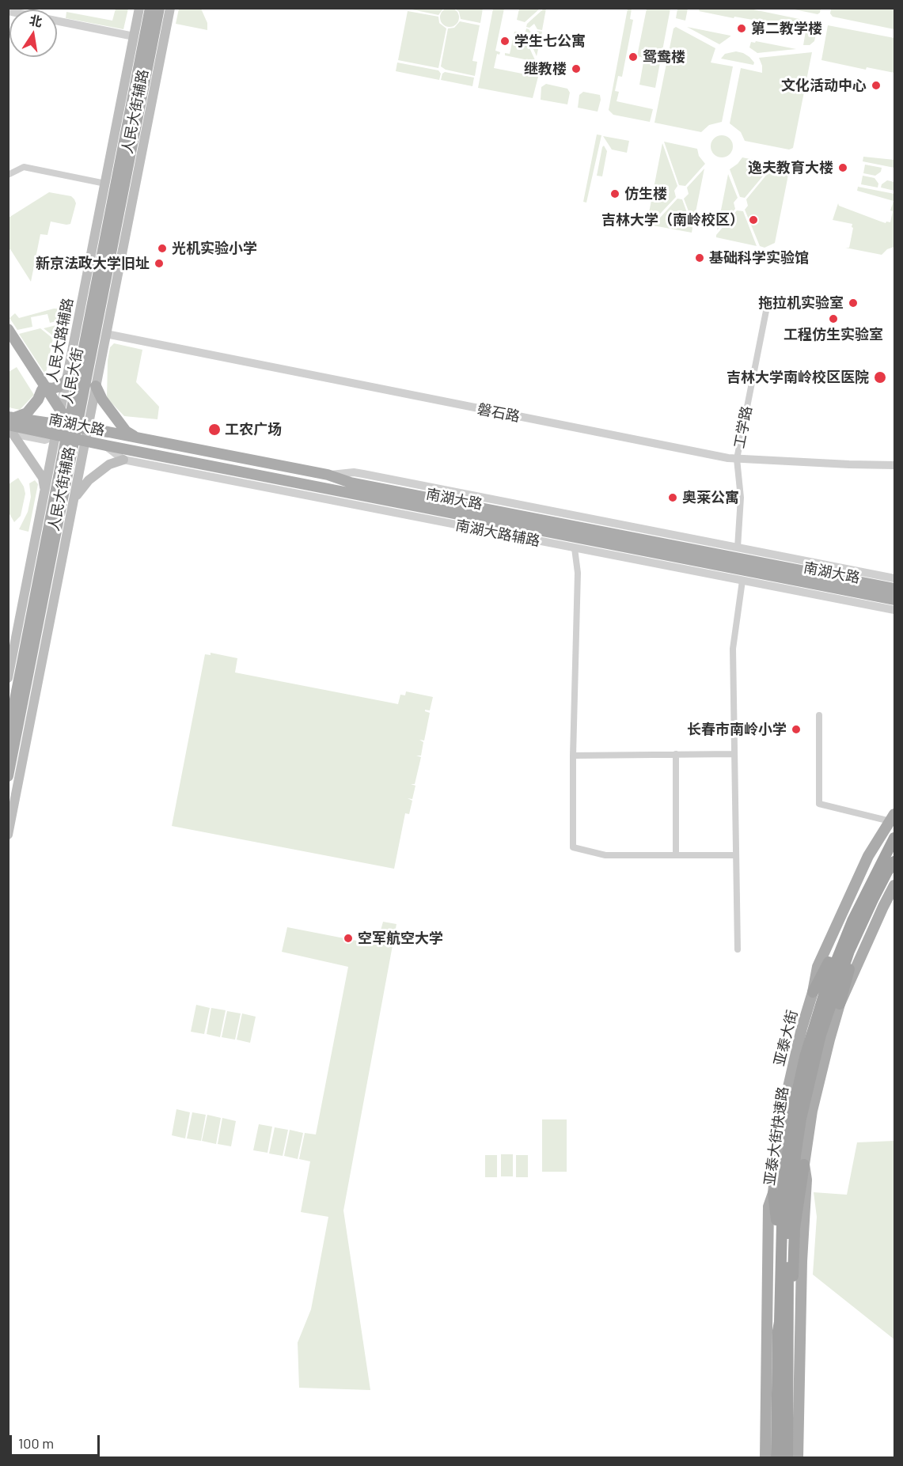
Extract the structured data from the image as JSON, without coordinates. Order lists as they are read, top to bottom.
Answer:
{
  "streets": {
    "highway": ["亚泰大街快速路"],
    "main road": [
      "人民大街辅路",
      "人民大路辅路",
      "人民大街",
      "南湖大路",
      "亚泰大街"
    ],
    "street": ["磐石路", "工学路", "南湖大路辅路"]
  },
  "crossings": [
    ["人民大街辅路", "人民大路辅路"],
    ["人民大街辅路", "人民大街"],
    ["人民大街辅路", "磐石路"],
    ["人民大街辅路", "南湖大路"],
    ["人民大路辅路", "人民大街"],
    ["人民大路辅路", "南湖大路"],
    ["人民大街", "南湖大路"],
    ["磐石路", "工学路"],
    ["南湖大路", "南湖大路辅路"],
    ["亚泰大街", "亚泰大街快速路"]
  ],
  "places": [
    "第二教学楼",
    "学生七公寓",
    "鸳鸯楼",
    "继教楼",
    "文化活动中心",
    "逸夫教育大楼",
    "仿生楼",
    "吉林大学（南岭校区）",
    "光机实验小学",
    "基础科学实验馆",
    "新京法政大学旧址",
    "拖拉机实验室",
    "工程仿生实验室",
    "吉林大学南岭校区医院",
    "工农广场",
    "奥莱公寓",
    "长春市南岭小学",
    "空军航空大学"
  ],
  "scale_bar": "100 m",
  "north": "top"
}
